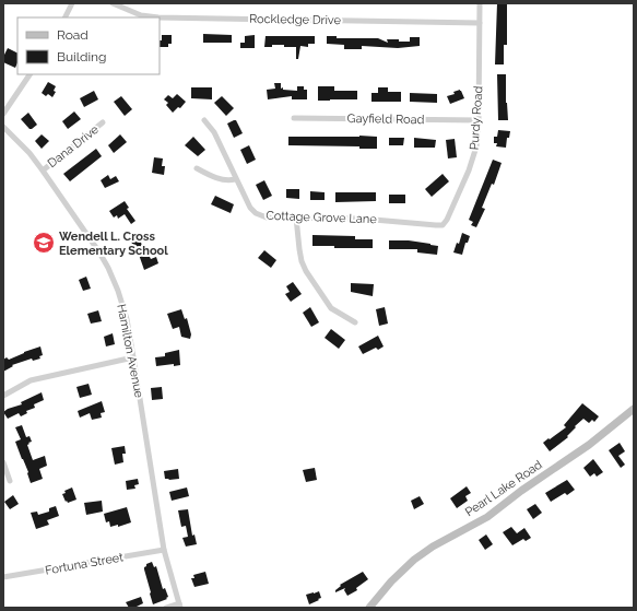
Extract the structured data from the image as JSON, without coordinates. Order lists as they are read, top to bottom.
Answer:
{
  "streets": {
    "main road": ["Pearl Lake Road"],
    "street": [
      "Rockledge Drive",
      "Purdy Road",
      "Gayfield Road",
      "Dana Drive",
      "Cottage Grove Lane",
      "Hamilton Avenue",
      "Fortuna Street"
    ]
  },
  "crossings": [
    ["Rockledge Drive", "Purdy Road"],
    ["Purdy Road", "Gayfield Road"],
    ["Purdy Road", "Cottage Grove Lane"],
    ["Dana Drive", "Hamilton Avenue"],
    ["Hamilton Avenue", "Fortuna Street"]
  ],
  "places": {
    "school or university": ["Wendell L. Cross Elementary School"]
  },
  "legend": ["Road", "Building"]
}
